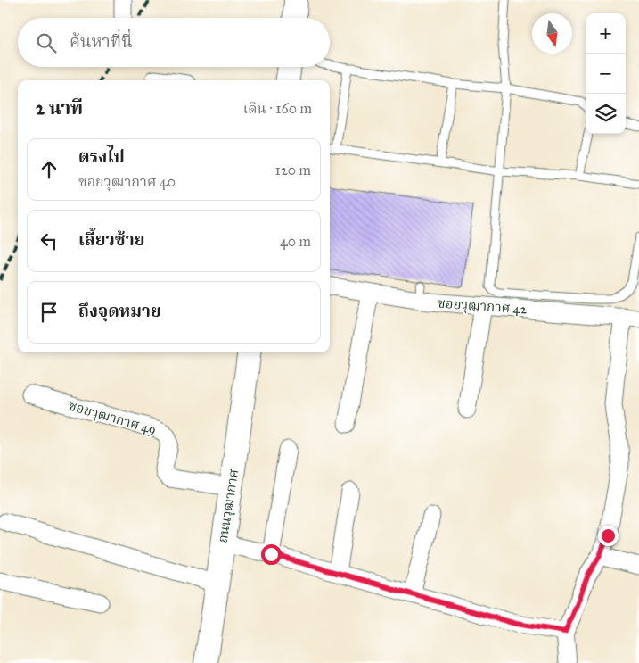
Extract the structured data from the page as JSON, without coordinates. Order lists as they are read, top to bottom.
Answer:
{
  "streets": {
    "main road": ["ถนนวุฒากาศ"],
    "street": ["ซอยวุฒากาศ 42", "ซอยวุฒากาศ 49"]
  },
  "crossings": [
    ["ซอยวุฒากาศ 49", "ถนนวุฒากาศ"]
  ],
  "north": "bottom",
  "page": {
    "map_buttons": ["+", "−"],
    "search": "ค้นหาที่นี่",
    "heading": ["2 นาที", "เดิน · 160 m"],
    "list": [
      ["ตรงไป", "ซอยวุฒากาศ 40", "120 m"],
      ["เลี้ยวซ้าย", "40 m"],
      "ถึงจุดหมาย"
    ]
  }
}
